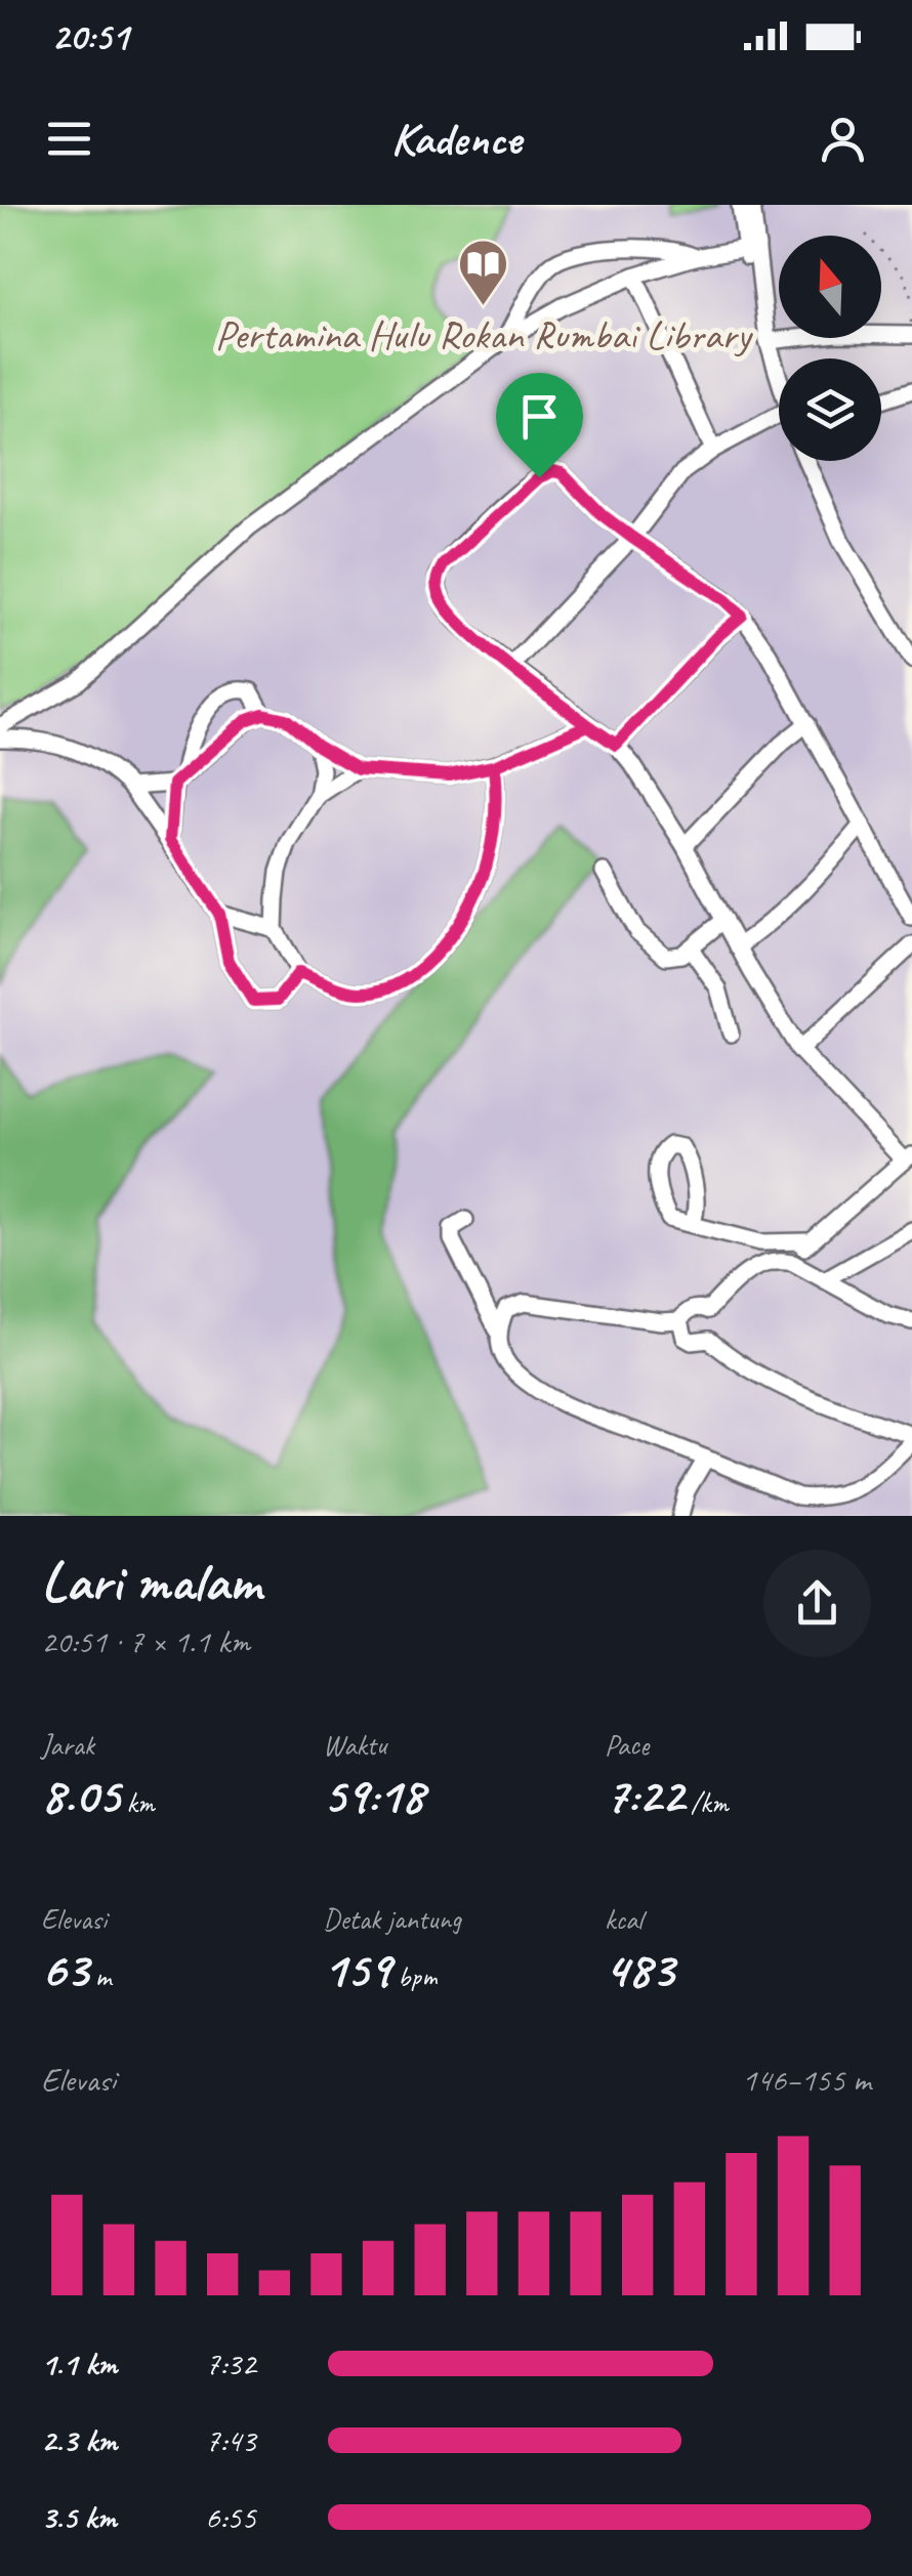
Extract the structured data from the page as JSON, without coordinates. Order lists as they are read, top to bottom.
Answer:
{
  "places": {
    "library": ["Pertamina Hulu Rokan Rumbai Library"]
  },
  "north": "top",
  "page": {
    "status": "20:51",
    "header": "Kadence",
    "heading": ["Lari malam", "20:51 · 7 × 1.1 km"],
    "stats": [
      ["Jarak", "8.05 km"],
      ["Waktu", "59:18"],
      ["Pace", "7:22 /km"],
      ["Elevasi", "63 m"],
      ["Detak jantung", "159 bpm"],
      ["kcal", "483"]
    ],
    "chart": ["Elevasi", "146–155 m"],
    "list": [
      {
        "name": "1.1 km",
        "note": "7:32"
      },
      {
        "name": "2.3 km",
        "note": "7:43"
      },
      {
        "name": "3.5 km",
        "note": "6:55"
      }
    ]
  }
}
